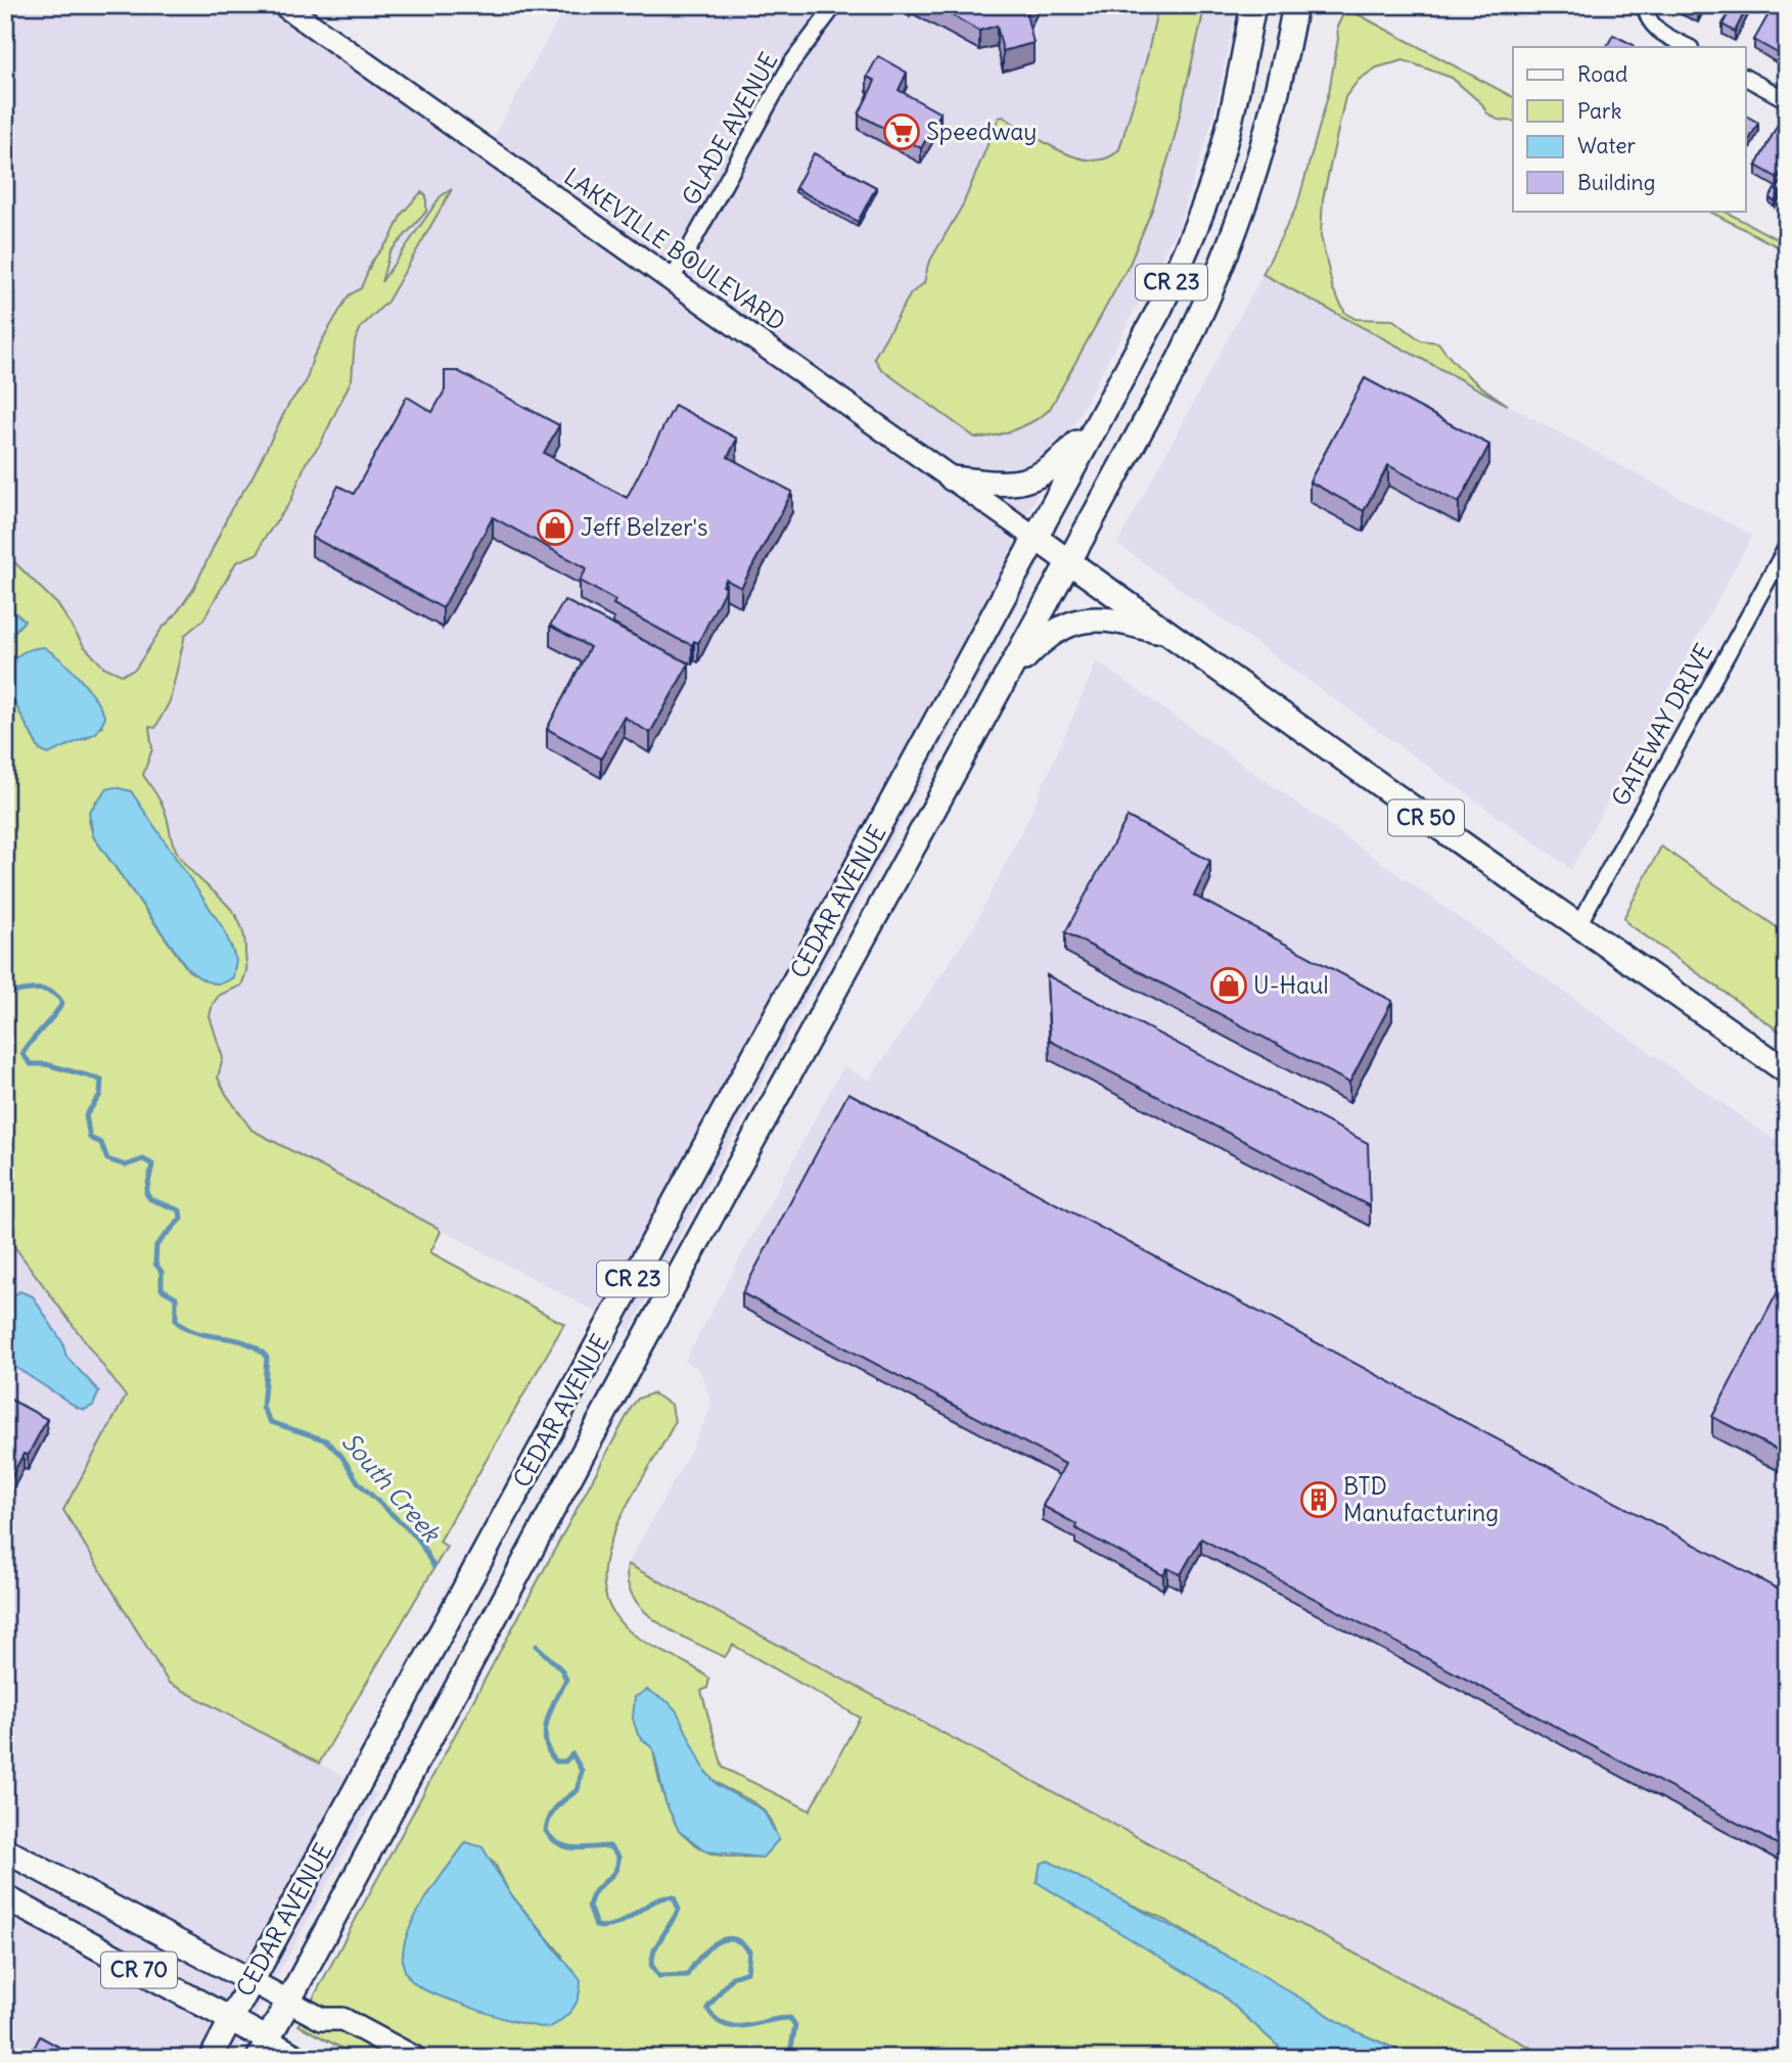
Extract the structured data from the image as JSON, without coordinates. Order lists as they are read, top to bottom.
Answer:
{
  "streets": {
    "main road": [
      "CR 23",
      "CR 50",
      "CEDAR AVENUE",
      "CR 70"
    ],
    "street": ["GLADE AVENUE", "LAKEVILLE BOULEVARD", "GATEWAY DRIVE"]
  },
  "crossings": [
    ["GLADE AVENUE", "LAKEVILLE BOULEVARD"],
    ["LAKEVILLE BOULEVARD", "CR 23"],
    ["LAKEVILLE BOULEVARD", "CR 50"],
    ["LAKEVILLE BOULEVARD", "CEDAR AVENUE"],
    ["CR 23", "CR 50"],
    ["CR 23", "CEDAR AVENUE"],
    ["GATEWAY DRIVE", "CR 50"],
    ["CR 50", "CEDAR AVENUE"],
    ["CEDAR AVENUE", "CR 70"]
  ],
  "water": ["South Creek"],
  "places": {
    "supermarket": ["Speedway"],
    "shop": ["Jeff Belzer's", "U-Haul"],
    "building": ["BTD Manufacturing"]
  },
  "legend": [
    "Road",
    "Park",
    "Water",
    "Building"
  ]
}
